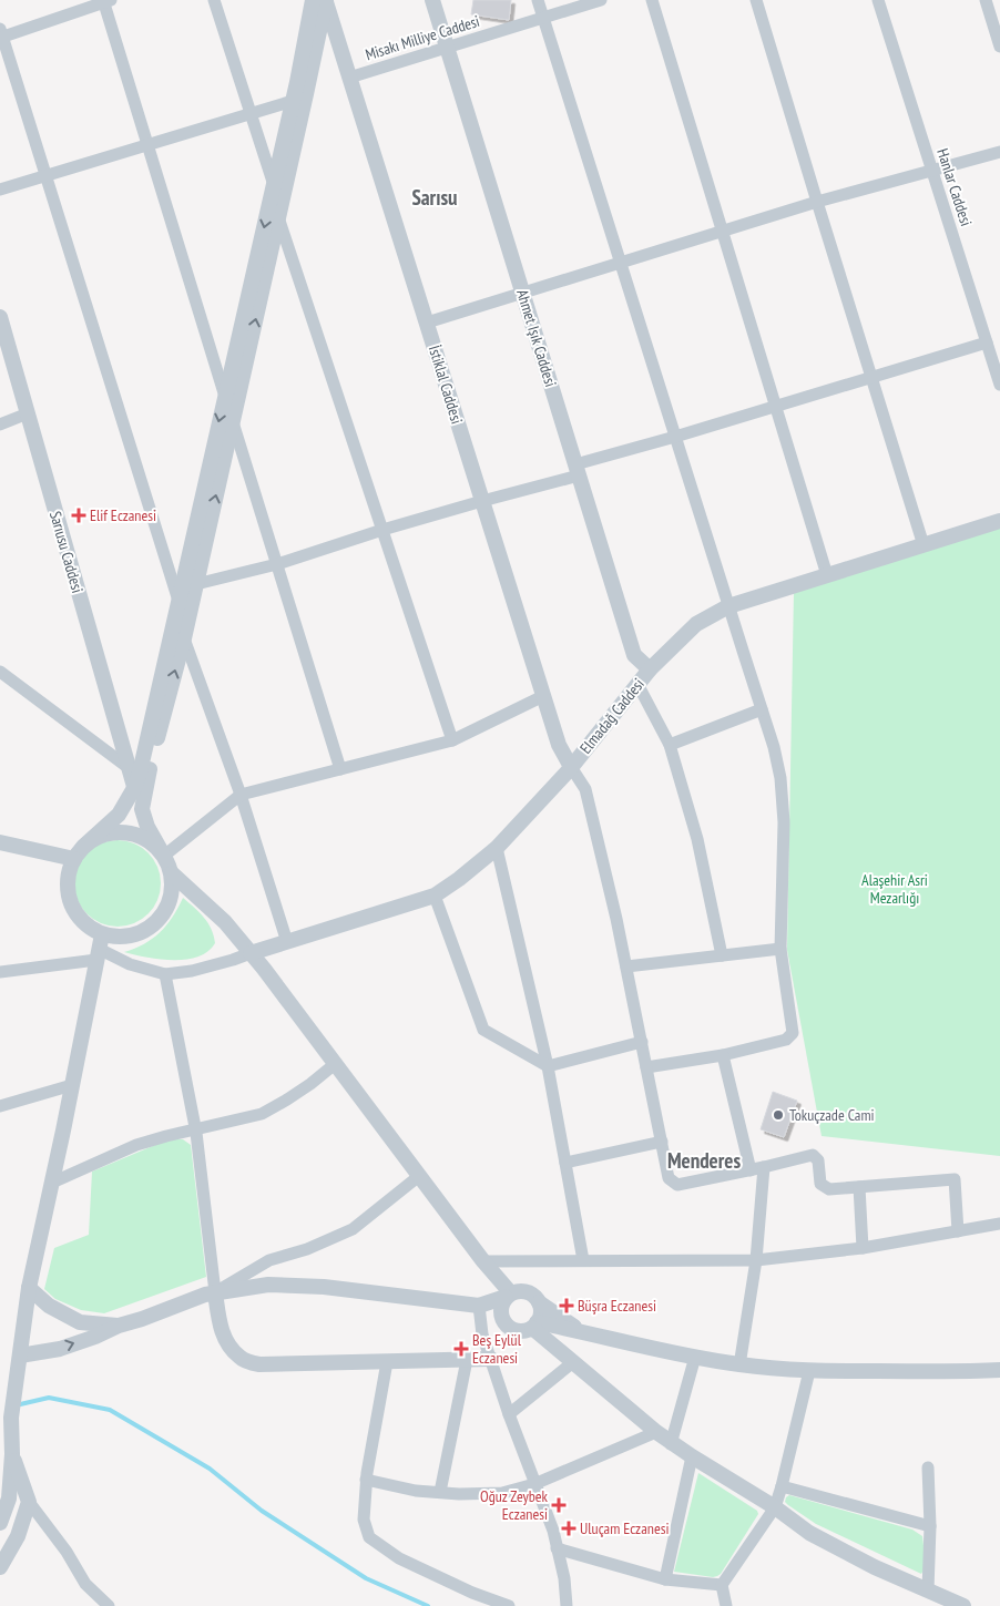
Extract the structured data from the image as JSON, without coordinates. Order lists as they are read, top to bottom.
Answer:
{
  "streets": {
    "street": [
      "Misakı Milliye Caddesi",
      "Hanlar Caddesi",
      "Ahmet Işık Caddesi",
      "İstiklal Caddesi",
      "Sarıusu Caddesi",
      "Elmadağ Caddesi"
    ]
  },
  "crossings": [
    ["Misakı Milliye Caddesi", "Ahmet Işık Caddesi"],
    ["Misakı Milliye Caddesi", "İstiklal Caddesi"],
    ["Ahmet Işık Caddesi", "Elmadağ Caddesi"],
    ["İstiklal Caddesi", "Elmadağ Caddesi"]
  ],
  "districts": ["Sarısu", "Menderes"],
  "parks": ["Alaşehir Asri Mezarlığı"],
  "places": {
    "health": [
      "Elif Eczanesi",
      "Büşra Eczanesi",
      "Beş Eylül Eczanesi",
      "Oğuz Zeybek Eczanesi",
      "Uluçam Eczanesi"
    ],
    "other": ["Tokuçzade Cami"]
  }
}
